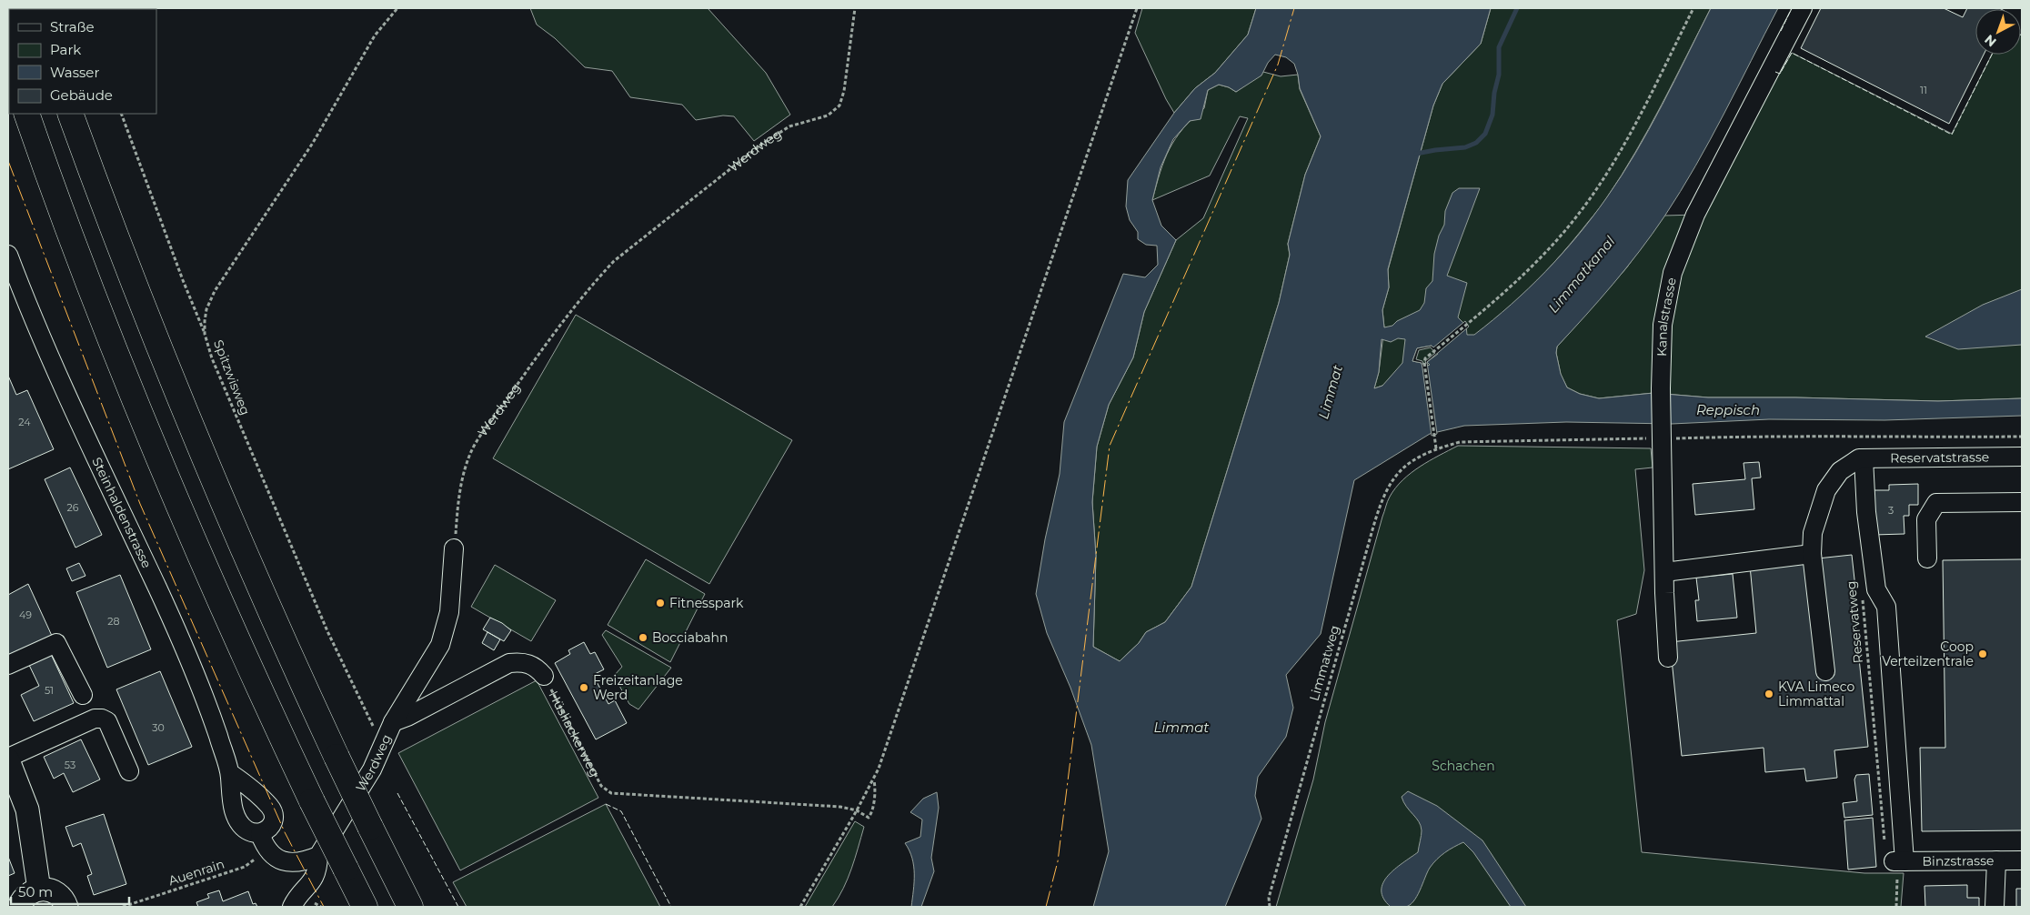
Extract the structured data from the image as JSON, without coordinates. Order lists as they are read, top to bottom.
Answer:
{
  "streets": {
    "street": [
      "Werdweg",
      "Kanalstrasse",
      "Reservatstrasse",
      "Steinhaldenstrasse",
      "Hüsliackerweg",
      "Binzstrasse"
    ],
    "path": [
      "Spitzwisweg",
      "Reservatweg",
      "Limmatweg",
      "Auenrain"
    ]
  },
  "crossings": [
    ["Werdweg", "Hüsliackerweg"],
    ["Kanalstrasse", "Limmatweg"]
  ],
  "water": ["Limmatkanal", "Limmat", "Reppisch"],
  "parks": ["Schachen"],
  "places": [
    "Fitnesspark",
    "Bocciabahn",
    "Coop Verteilzentrale",
    "Freizeitanlage Werd",
    "KVA Limeco Limmattal"
  ],
  "house_numbers": [
    "11",
    "24",
    "26",
    "3",
    "49",
    "28",
    "51",
    "30",
    "53"
  ],
  "legend": [
    "Straße",
    "Park",
    "Wasser",
    "Gebäude"
  ],
  "scale_bar": "50 m",
  "north": "bottom left"
}
